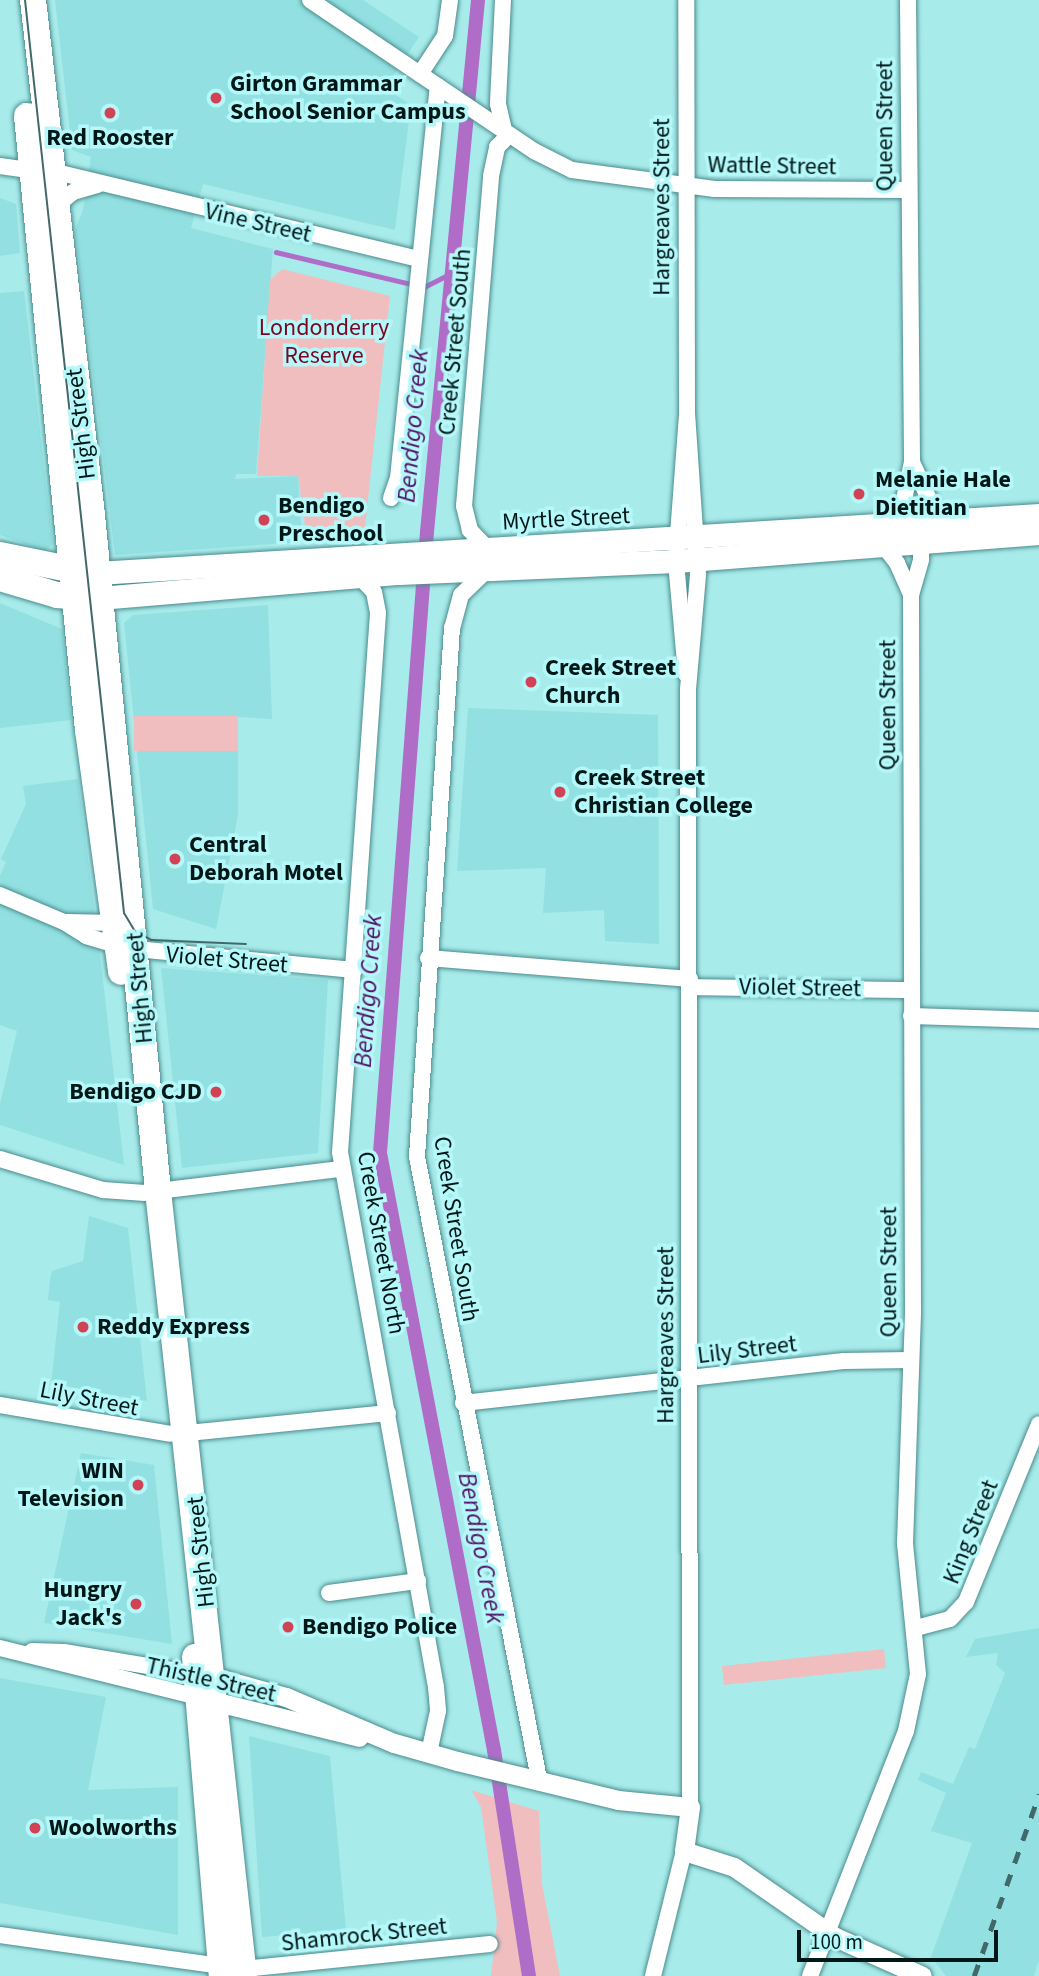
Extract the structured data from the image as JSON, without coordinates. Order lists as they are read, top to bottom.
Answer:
{
  "streets": {
    "highway": ["High Street"],
    "main road": ["Myrtle Street"],
    "street": [
      "Queen Street",
      "Wattle Street",
      "Hargreaves Street",
      "Vine Street",
      "Creek Street South",
      "Violet Street",
      "Creek Street North",
      "Lily Street",
      "King Street",
      "Thistle Street",
      "Shamrock Street"
    ]
  },
  "crossings": [
    ["Queen Street", "Wattle Street"],
    ["Queen Street", "Myrtle Street"],
    ["Queen Street", "Violet Street"],
    ["Queen Street", "Lily Street"],
    ["Queen Street", "King Street"],
    ["Wattle Street", "Hargreaves Street"],
    ["Wattle Street", "Creek Street South"],
    ["Hargreaves Street", "Myrtle Street"],
    ["Hargreaves Street", "Violet Street"],
    ["Hargreaves Street", "Lily Street"],
    ["Hargreaves Street", "Thistle Street"],
    ["Vine Street", "High Street"],
    ["Creek Street South", "Myrtle Street"],
    ["Creek Street South", "Violet Street"],
    ["Creek Street South", "Lily Street"],
    ["Creek Street South", "Thistle Street"],
    ["High Street", "Myrtle Street"],
    ["High Street", "Violet Street"],
    ["High Street", "Lily Street"],
    ["High Street", "Thistle Street"],
    ["High Street", "Shamrock Street"],
    ["Myrtle Street", "Creek Street North"],
    ["Violet Street", "Creek Street North"],
    ["Creek Street North", "Lily Street"],
    ["Creek Street North", "Thistle Street"]
  ],
  "water": ["Bendigo Creek"],
  "parks": ["Londonderry Reserve"],
  "places": [
    "Girton Grammar School Senior Campus",
    "Red Rooster",
    "Melanie Hale Dietitian",
    "Bendigo Preschool",
    "Creek Street Church",
    "Creek Street Christian College",
    "Central Deborah Motel",
    "Bendigo CJD",
    "Reddy Express",
    "WIN Television",
    "Hungry Jack's",
    "Bendigo Police",
    "Woolworths"
  ],
  "scale_bar": "100 m"
}
